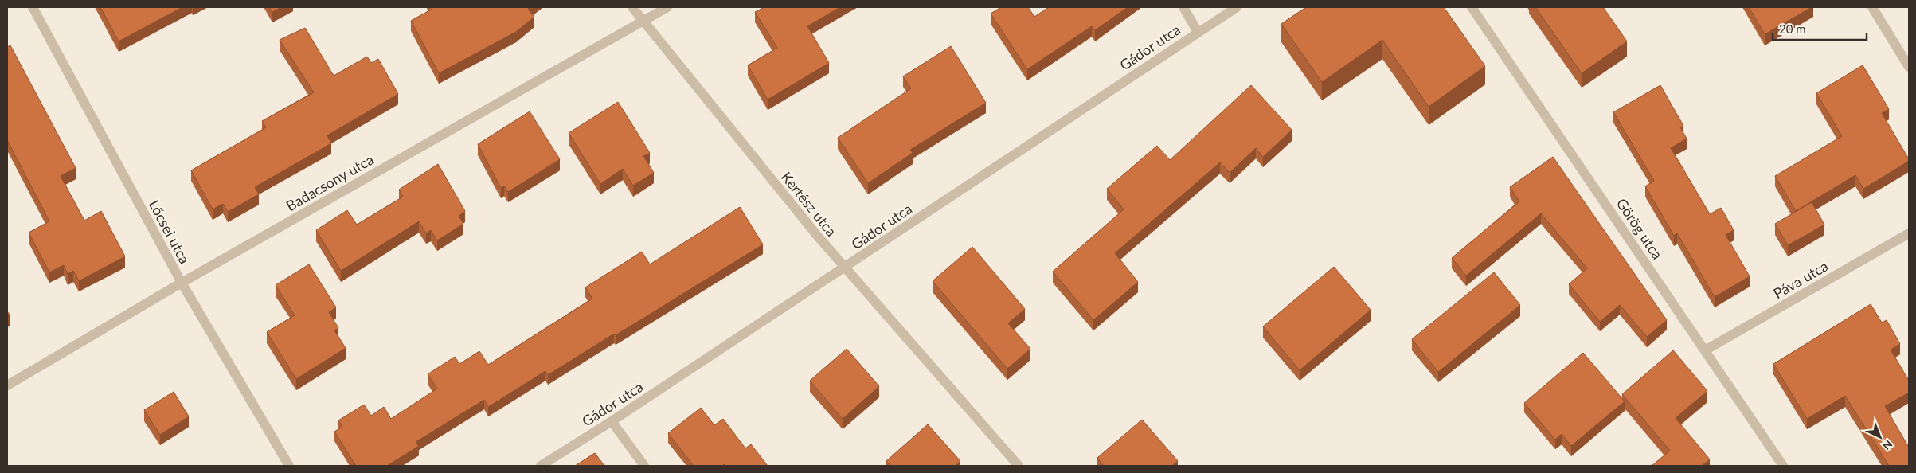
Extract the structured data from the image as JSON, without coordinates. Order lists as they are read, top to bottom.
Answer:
{
  "streets": {
    "street": [
      "Gádor utca",
      "Badacsony utca",
      "Kertész utca",
      "Görög utca",
      "Lőcsei utca",
      "Páva utca"
    ]
  },
  "crossings": [
    ["Gádor utca", "Kertész utca"],
    ["Badacsony utca", "Kertész utca"],
    ["Badacsony utca", "Lőcsei utca"],
    ["Görög utca", "Páva utca"]
  ],
  "scale_bar": "20 m",
  "north": "bottom right"
}
